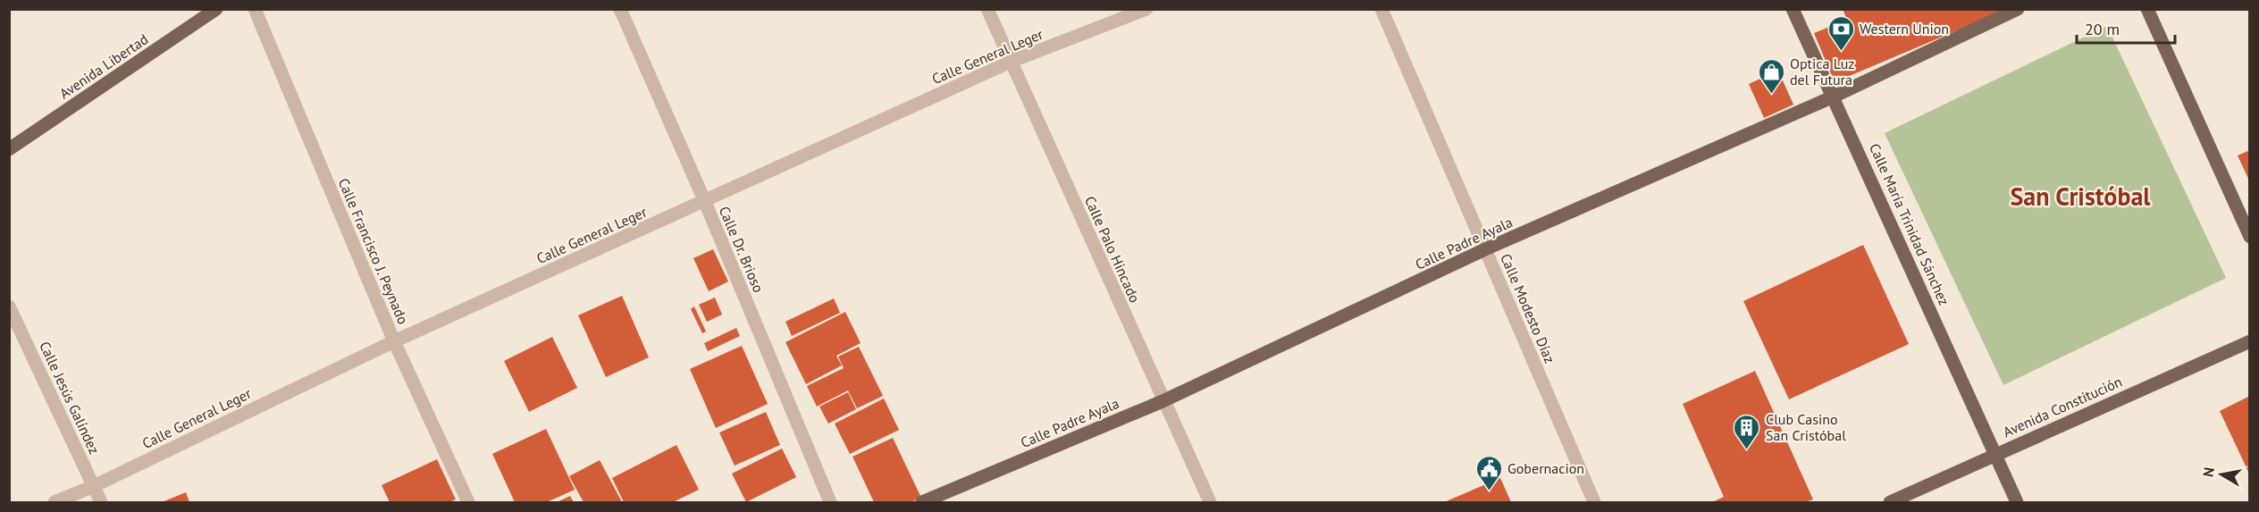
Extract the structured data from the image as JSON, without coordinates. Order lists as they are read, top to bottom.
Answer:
{
  "streets": {
    "main road": [
      "Avenida Libertad",
      "Calle María Trinidad Sánchez",
      "Calle Padre Ayala",
      "Avenida Constitución"
    ],
    "street": [
      "Calle General Leger",
      "Calle Dr. Brioso",
      "Calle Palo Hincado",
      "Calle Francisco J. Peynado",
      "Calle Modesto Díaz",
      "Calle Jesús Galíndez"
    ]
  },
  "crossings": [
    ["Calle General Leger", "Calle Dr. Brioso"],
    ["Calle General Leger", "Calle Palo Hincado"],
    ["Calle General Leger", "Calle Francisco J. Peynado"],
    ["Calle General Leger", "Calle Jesús Galíndez"],
    ["Calle María Trinidad Sánchez", "Calle Padre Ayala"],
    ["Calle María Trinidad Sánchez", "Avenida Constitución"],
    ["Calle Padre Ayala", "Calle Palo Hincado"],
    ["Calle Padre Ayala", "Calle Modesto Díaz"]
  ],
  "districts": ["San Cristóbal"],
  "places": {
    "bank": ["Western Union"],
    "shop": ["Optica Luz del Futura"],
    "building": ["Club Casino San Cristóbal"],
    "public building": ["Gobernacion"]
  },
  "scale_bar": "20 m",
  "north": "left"
}
